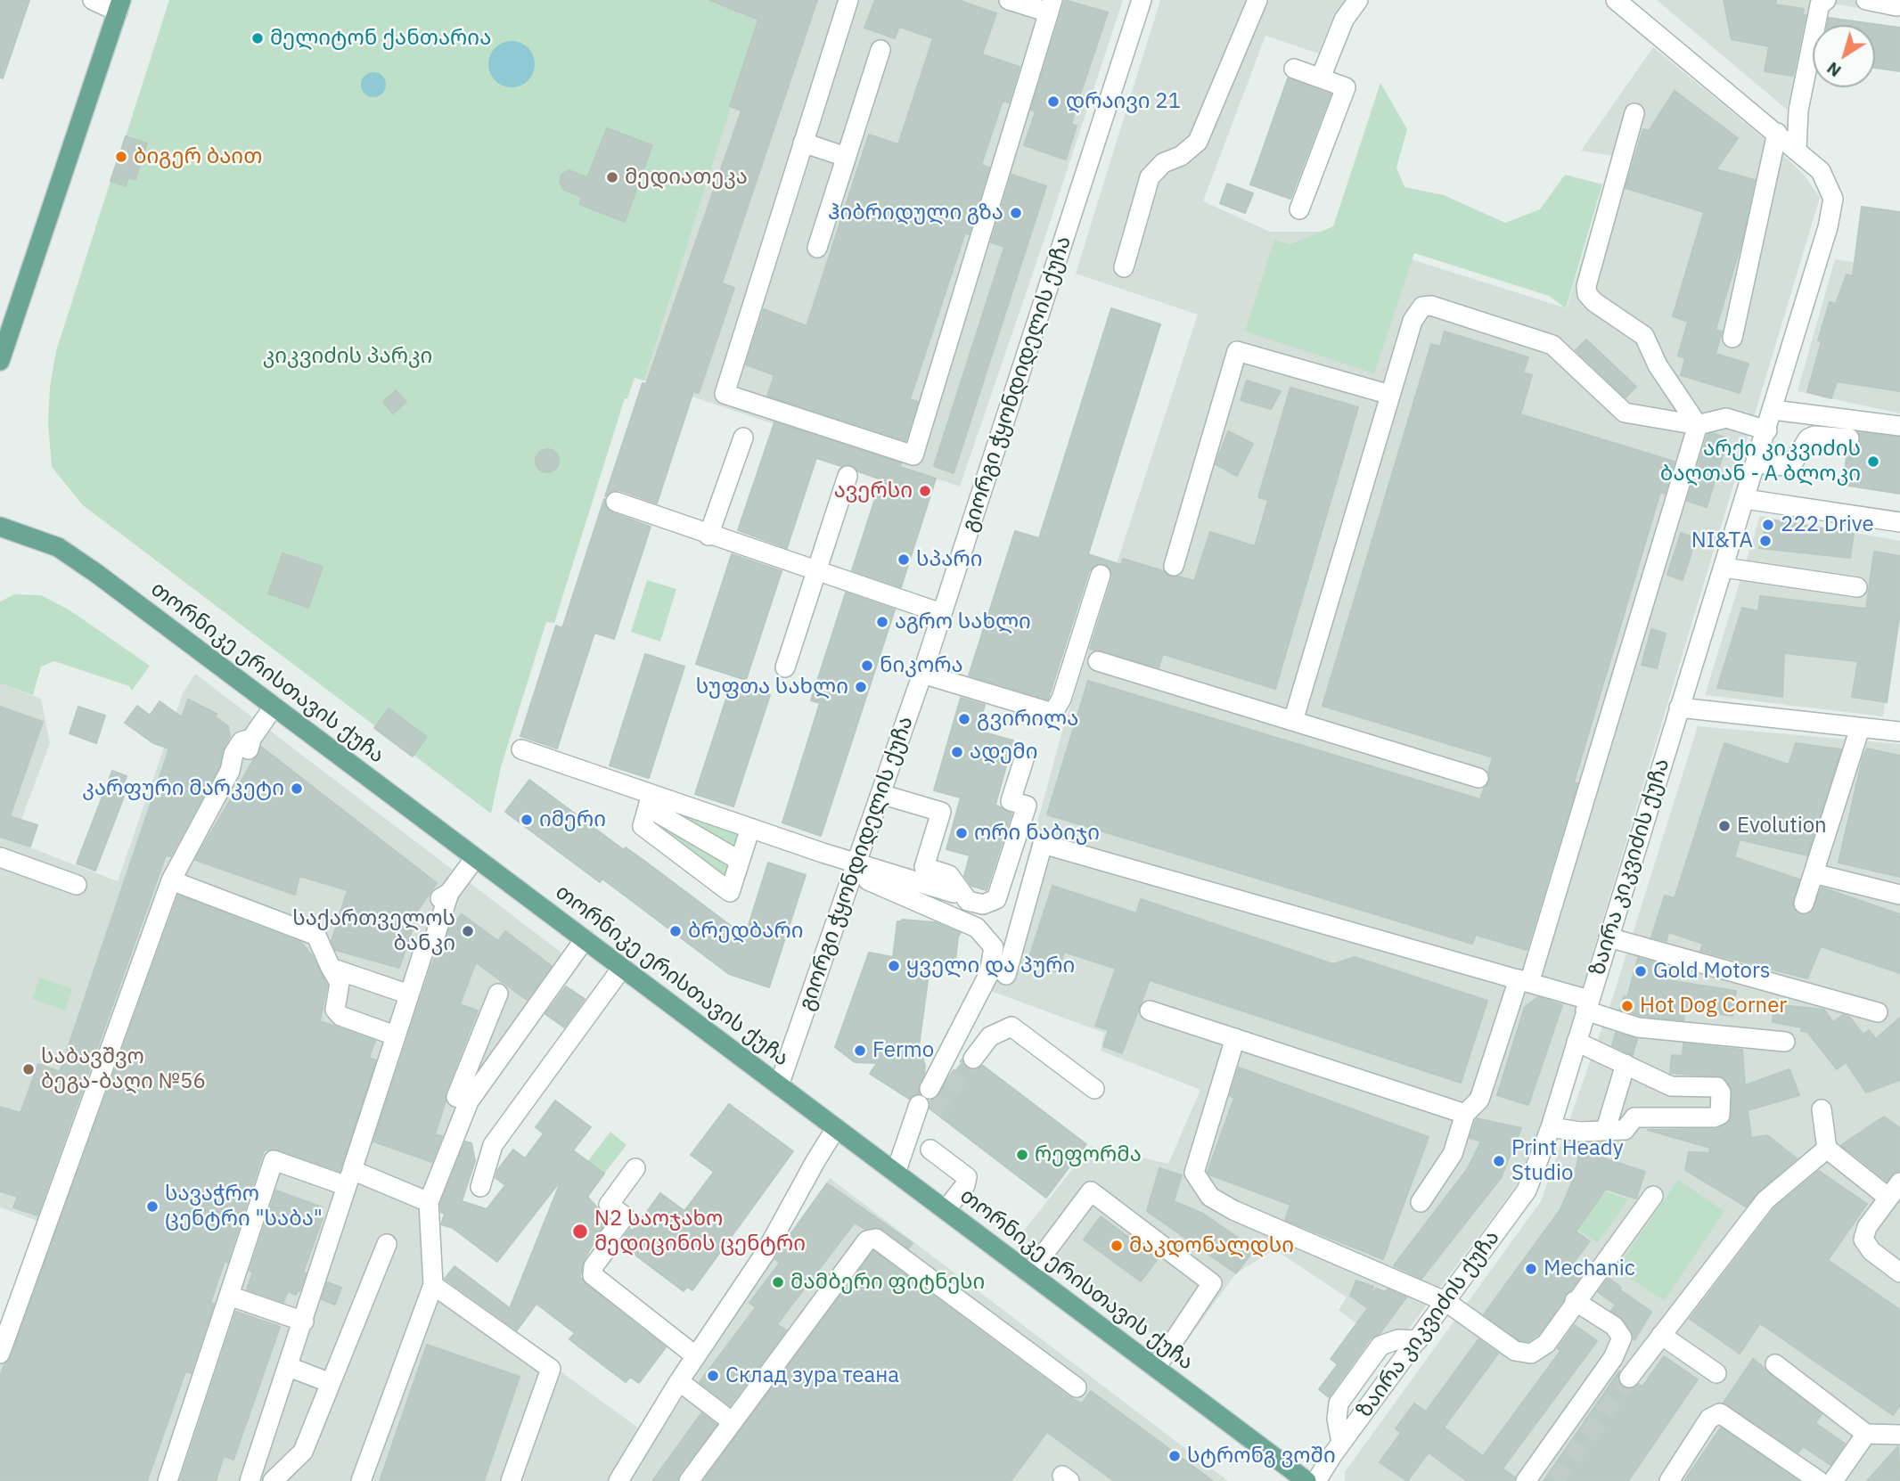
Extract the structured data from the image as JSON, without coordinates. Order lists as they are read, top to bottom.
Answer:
{
  "streets": {
    "main road": ["თორნიკე ერისთავის ქუჩა"],
    "street": ["გიორგი ჭყონდიდელის ქუჩა", "ზაირა კიკვიძის ქუჩა"]
  },
  "crossings": [
    ["გიორგი ჭყონდიდელის ქუჩა", "თორნიკე ერისთავის ქუჩა"]
  ],
  "parks": ["კიკვიძის პარკი"],
  "places": [
    "მელიტონ ქანთარია",
    "დრაივი 21",
    "ბიგერ ბაით",
    "მედიათეკა",
    "ჰიბრიდული გზა",
    "არქი კიკვიძის ბაღთან - A ბლოკი",
    "ავერსი",
    "222 Drive",
    "NI&TA",
    "სპარი",
    "აგრო სახლი",
    "ნიკორა",
    "სუფთა სახლი",
    "გვირილა",
    "ადემი",
    "კარფური მარკეტი",
    "იმერი",
    "Evolution",
    "ორი ნაბიჯი",
    "საქართველოს ბანკი",
    "ბრედბარი",
    "ყველი და პური",
    "Gold Motors",
    "Hot Dog Corner",
    "Fermo",
    "საბავშვო ბეგა-ბაღი №56",
    "რეფორმა",
    "Print Heady Studio",
    "სავაჭრო ცენტრი \"საბა\"",
    "N2 საოჯახო მედიცინის ცენტრი",
    "მაკდონალდსი",
    "Mechanic",
    "მამბერი ფიტნესი",
    "Склад зура теана",
    "სტრონგ ვოში"
  ],
  "north": "bottom left"
}
